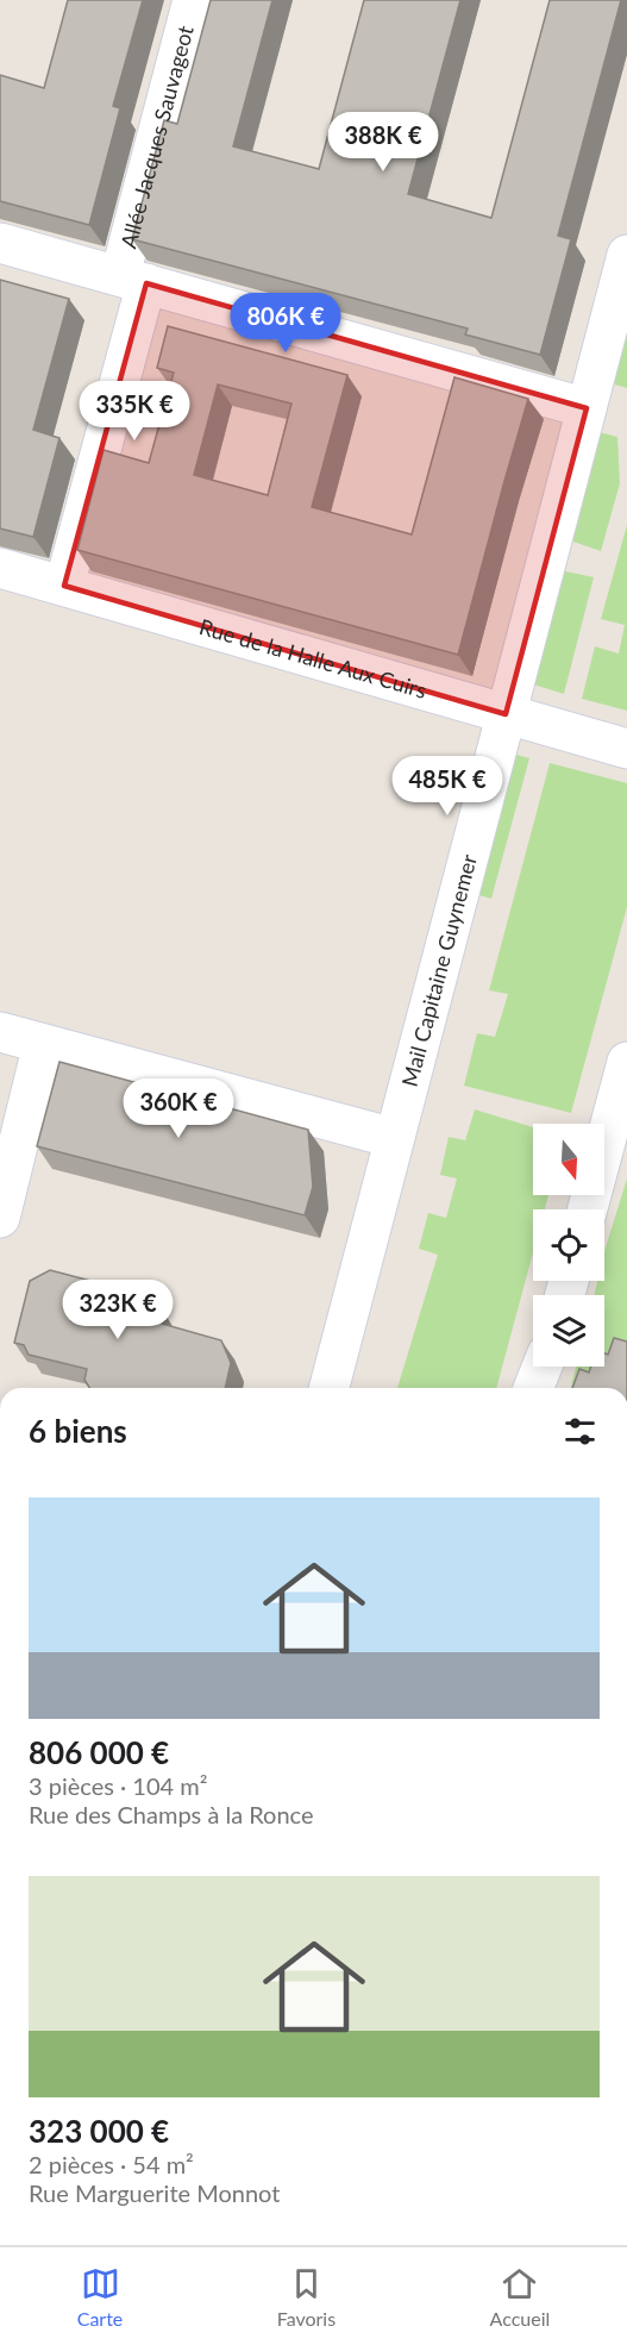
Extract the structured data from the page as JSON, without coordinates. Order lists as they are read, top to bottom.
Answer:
{
  "streets": {
    "street": ["Allée Jacques Sauvageot", "Rue de la Halle Aux Cuirs", "Mail Capitaine Guynemer"]
  },
  "crossings": [
    ["Allée Jacques Sauvageot", "Rue de la Halle Aux Cuirs"],
    ["Rue de la Halle Aux Cuirs", "Mail Capitaine Guynemer"]
  ],
  "north": "bottom",
  "page": {
    "price": [
      "388K €",
      "806K €",
      "335K €",
      "485K €",
      "360K €",
      "323K €"
    ],
    "heading": "6 biens",
    "list": [
      {
        "name": "806 000 €",
        "note": "3 pièces · 104 m² · Rue des Champs à la Ronce"
      },
      {
        "name": "323 000 €",
        "note": "2 pièces · 54 m² · Rue Marguerite Monnot"
      }
    ],
    "tabs": ["Carte", "Favoris", "Accueil"]
  }
}
